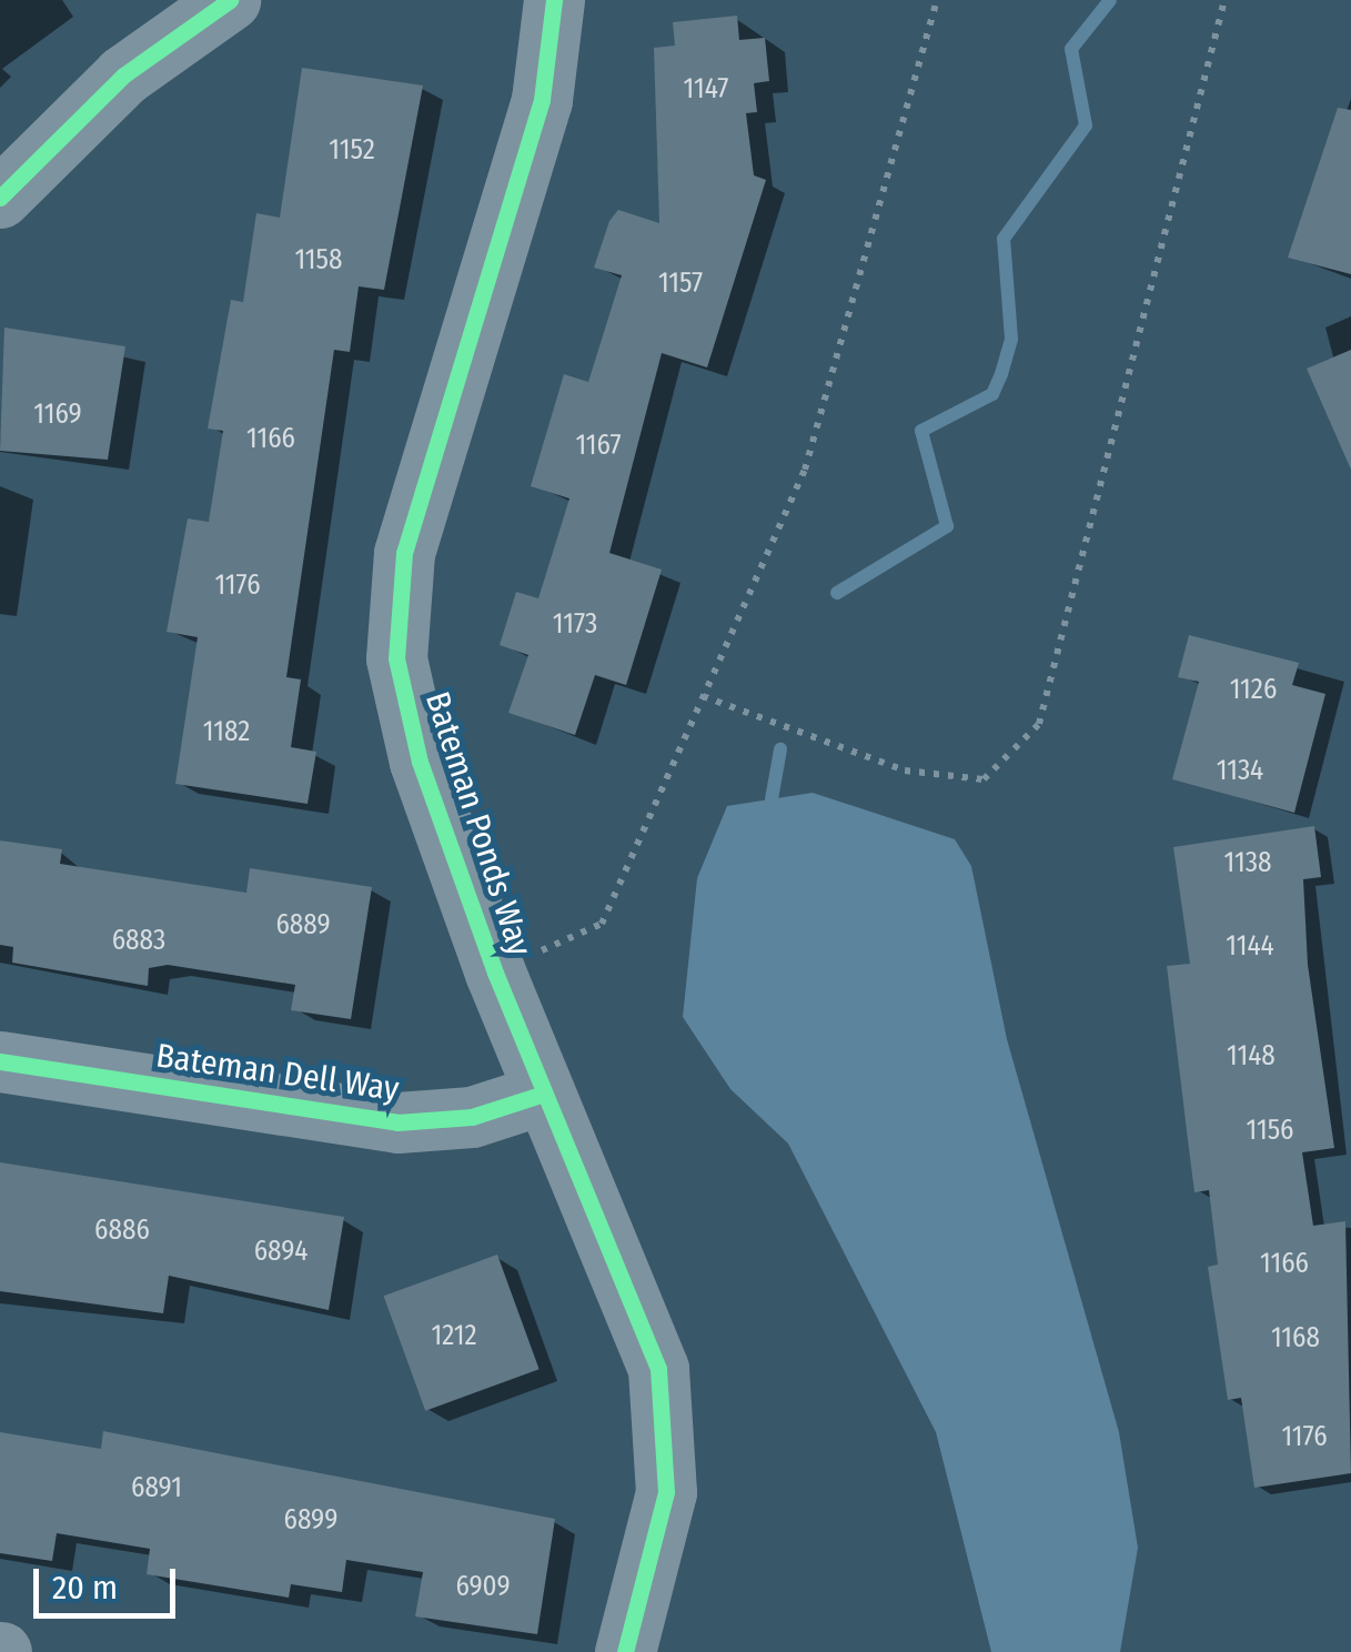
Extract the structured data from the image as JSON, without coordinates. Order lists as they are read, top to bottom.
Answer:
{
  "streets": {
    "street": ["Bateman Ponds Way", "Bateman Dell Way"]
  },
  "crossings": [
    ["Bateman Ponds Way", "Bateman Dell Way"]
  ],
  "house_numbers": [
    "1147",
    "1152",
    "1158",
    "1157",
    "1169",
    "1166",
    "1167",
    "1176",
    "1173",
    "1126",
    "1182",
    "1134",
    "1138",
    "6889",
    "6883",
    "1144",
    "1148",
    "1156",
    "6886",
    "6894",
    "1166",
    "1212",
    "1168",
    "1176",
    "6891",
    "6899",
    "6909"
  ],
  "scale_bar": "20 m"
}
